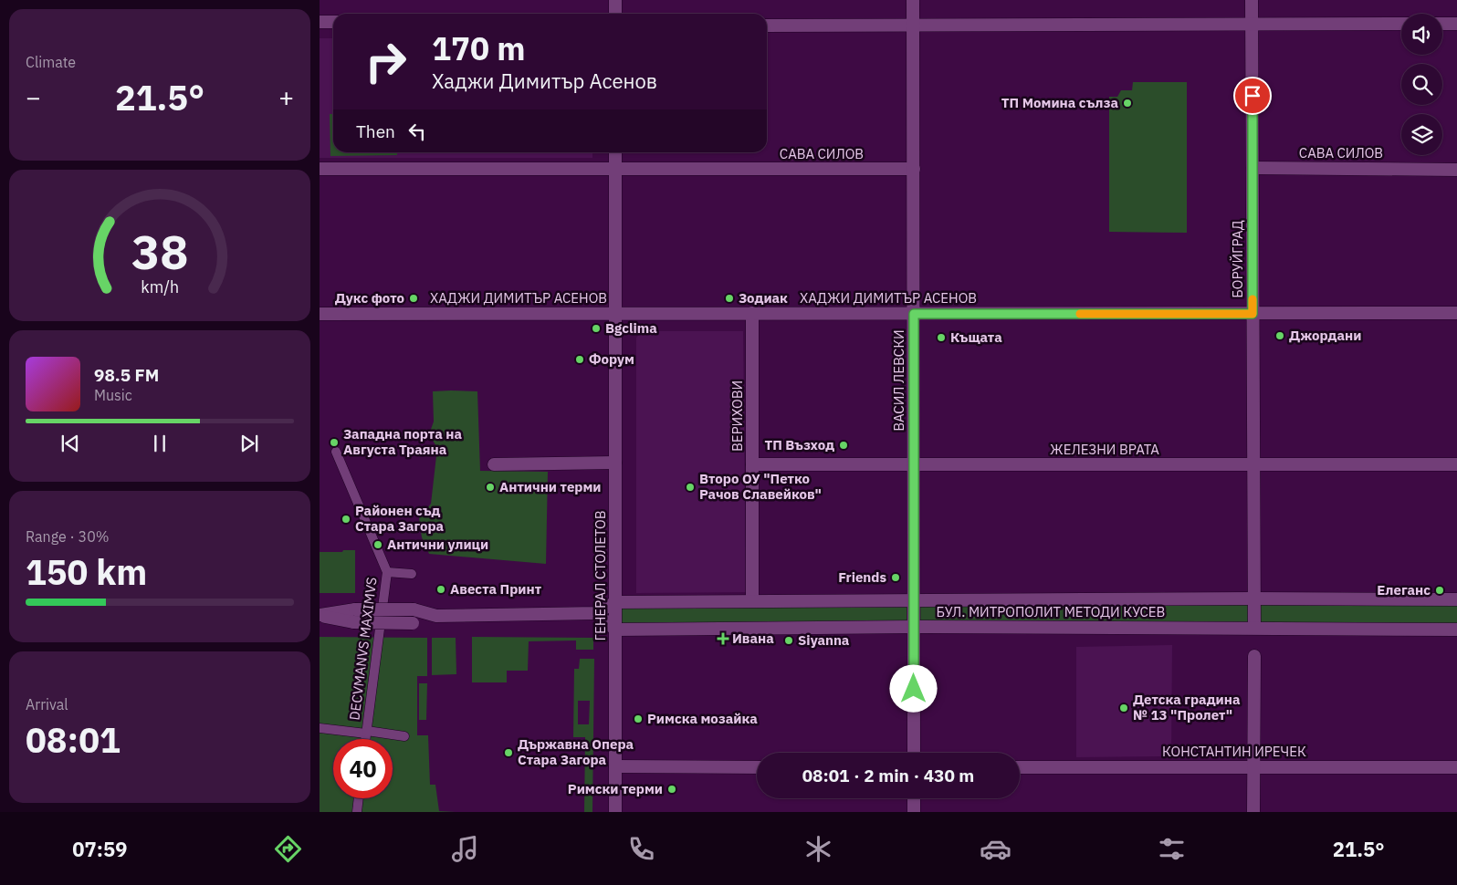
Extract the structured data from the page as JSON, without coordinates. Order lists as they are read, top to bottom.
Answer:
{
  "streets": {
    "street": [
      "САВА СИЛОВ",
      "БОРУЙГРАД",
      "ХАДЖИ ДИМИТЪР АСЕНОВ",
      "ВАСИЛ ЛЕВСКИ",
      "ВЕРИХОВИ",
      "ЖЕЛЕЗНИ ВРАТА",
      "ГЕНЕРАЛ СТОЛЕТОВ",
      "БУЛ. МИТРОПОЛИТ МЕТОДИ КУСЕВ",
      "DECVMANVS MAXIMVS",
      "КОНСТАНТИН ИРЕЧЕК"
    ]
  },
  "crossings": [
    ["САВА СИЛОВ", "БОРУЙГРАД"],
    ["САВА СИЛОВ", "ВАСИЛ ЛЕВСКИ"],
    ["САВА СИЛОВ", "ГЕНЕРАЛ СТОЛЕТОВ"],
    ["БОРУЙГРАД", "ХАДЖИ ДИМИТЪР АСЕНОВ"],
    ["БОРУЙГРАД", "ЖЕЛЕЗНИ ВРАТА"],
    ["БОРУЙГРАД", "БУЛ. МИТРОПОЛИТ МЕТОДИ КУСЕВ"],
    ["ХАДЖИ ДИМИТЪР АСЕНОВ", "ВАСИЛ ЛЕВСКИ"],
    ["ХАДЖИ ДИМИТЪР АСЕНОВ", "ВЕРИХОВИ"],
    ["ХАДЖИ ДИМИТЪР АСЕНОВ", "ГЕНЕРАЛ СТОЛЕТОВ"],
    ["ВАСИЛ ЛЕВСКИ", "ЖЕЛЕЗНИ ВРАТА"],
    ["ВАСИЛ ЛЕВСКИ", "БУЛ. МИТРОПОЛИТ МЕТОДИ КУСЕВ"],
    ["ВЕРИХОВИ", "ЖЕЛЕЗНИ ВРАТА"],
    ["ВЕРИХОВИ", "БУЛ. МИТРОПОЛИТ МЕТОДИ КУСЕВ"],
    ["ГЕНЕРАЛ СТОЛЕТОВ", "БУЛ. МИТРОПОЛИТ МЕТОДИ КУСЕВ"]
  ],
  "places": {
    "other": [
      "ТП Момина сълза",
      "Дукс фото",
      "Зодиак",
      "Bgclima",
      "Джордани",
      "Къщата",
      "Форум",
      "Западна порта на Августа Траяна",
      "ТП Възход",
      "Антични терми",
      "Второ ОУ \"Петко Рачов Славейков\"",
      "Районен съд Стара Загора",
      "Антични улици",
      "Friends",
      "Авеста Принт",
      "Елеганс",
      "Siyanna",
      "Детска градина № 13 \"Пролет\"",
      "Римска мозайка",
      "Държавна Опера Стара Загора",
      "Римски терми"
    ],
    "health": ["Ивана"]
  },
  "page": {
    "tile": [
      "Climate",
      ["Range · 30%", "150 km"],
      ["Arrival", "08:01"]
    ],
    "turn": ["170 m", "Хаджи Димитър Асенов"],
    "heat": ["−", "21.5°", "+"],
    "then": "Then",
    "song": ["98.5 FM", "Music"],
    "limit": "40",
    "trip": "08:01 · 2 min · 430 m",
    "tabs": ["07:59", "21.5°"],
    "gauge": ["38", "km/h"]
  }
}
